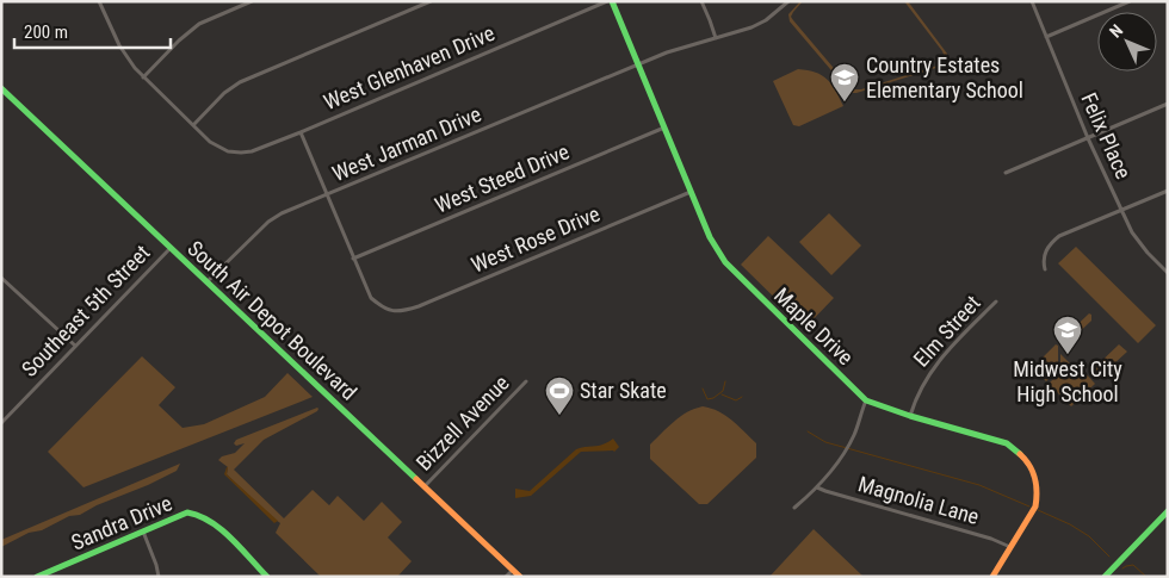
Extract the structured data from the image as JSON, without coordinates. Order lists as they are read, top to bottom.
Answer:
{
  "streets": {
    "street": [
      "West Glenhaven Drive",
      "Felix Place",
      "West Jarman Drive",
      "West Steed Drive",
      "West Rose Drive",
      "Southeast 5th Street",
      "South Air Depot Boulevard",
      "Maple Drive",
      "Elm Street",
      "Bizzell Avenue",
      "Magnolia Lane",
      "Sandra Drive"
    ]
  },
  "crossings": [
    ["West Glenhaven Drive", "Maple Drive"],
    ["West Jarman Drive", "South Air Depot Boulevard"],
    ["West Jarman Drive", "Maple Drive"],
    ["West Steed Drive", "West Rose Drive"],
    ["West Steed Drive", "Maple Drive"],
    ["West Rose Drive", "Maple Drive"],
    ["Southeast 5th Street", "South Air Depot Boulevard"],
    ["South Air Depot Boulevard", "Bizzell Avenue"],
    ["Maple Drive", "Elm Street"],
    ["Maple Drive", "Magnolia Lane"]
  ],
  "places": {
    "school or university": ["Country Estates Elementary School", "Midwest City High School"],
    "sports": ["Star Skate"]
  },
  "scale_bar": "200 m",
  "north": "top left"
}
